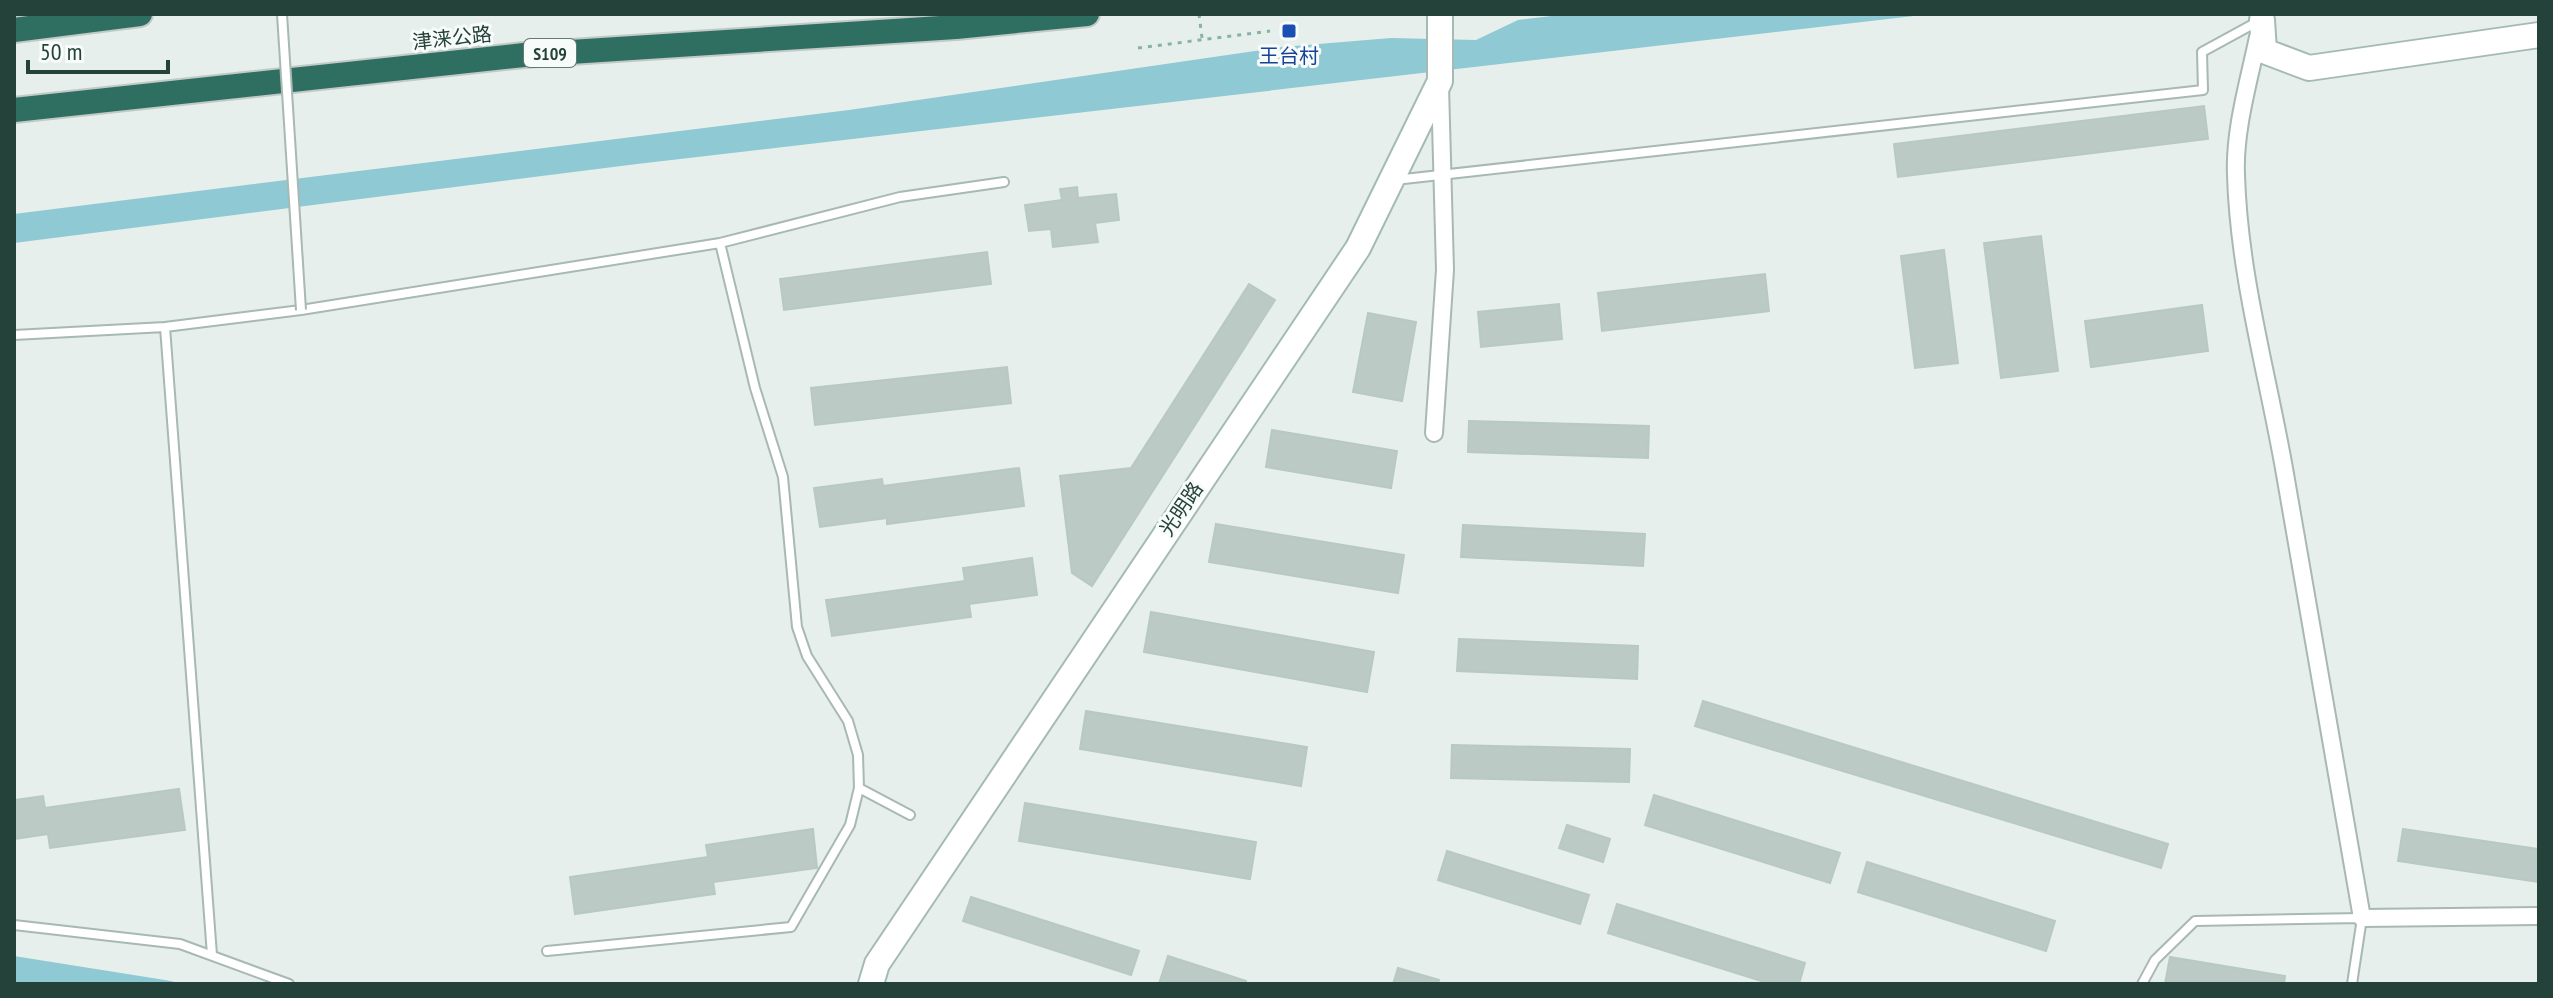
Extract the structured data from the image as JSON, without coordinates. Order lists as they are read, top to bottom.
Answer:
{
  "streets": {
    "highway": ["津涞公路", "S109"],
    "street": ["光明路"]
  },
  "places": {
    "transit": ["王台村"]
  },
  "scale_bar": "50 m"
}
